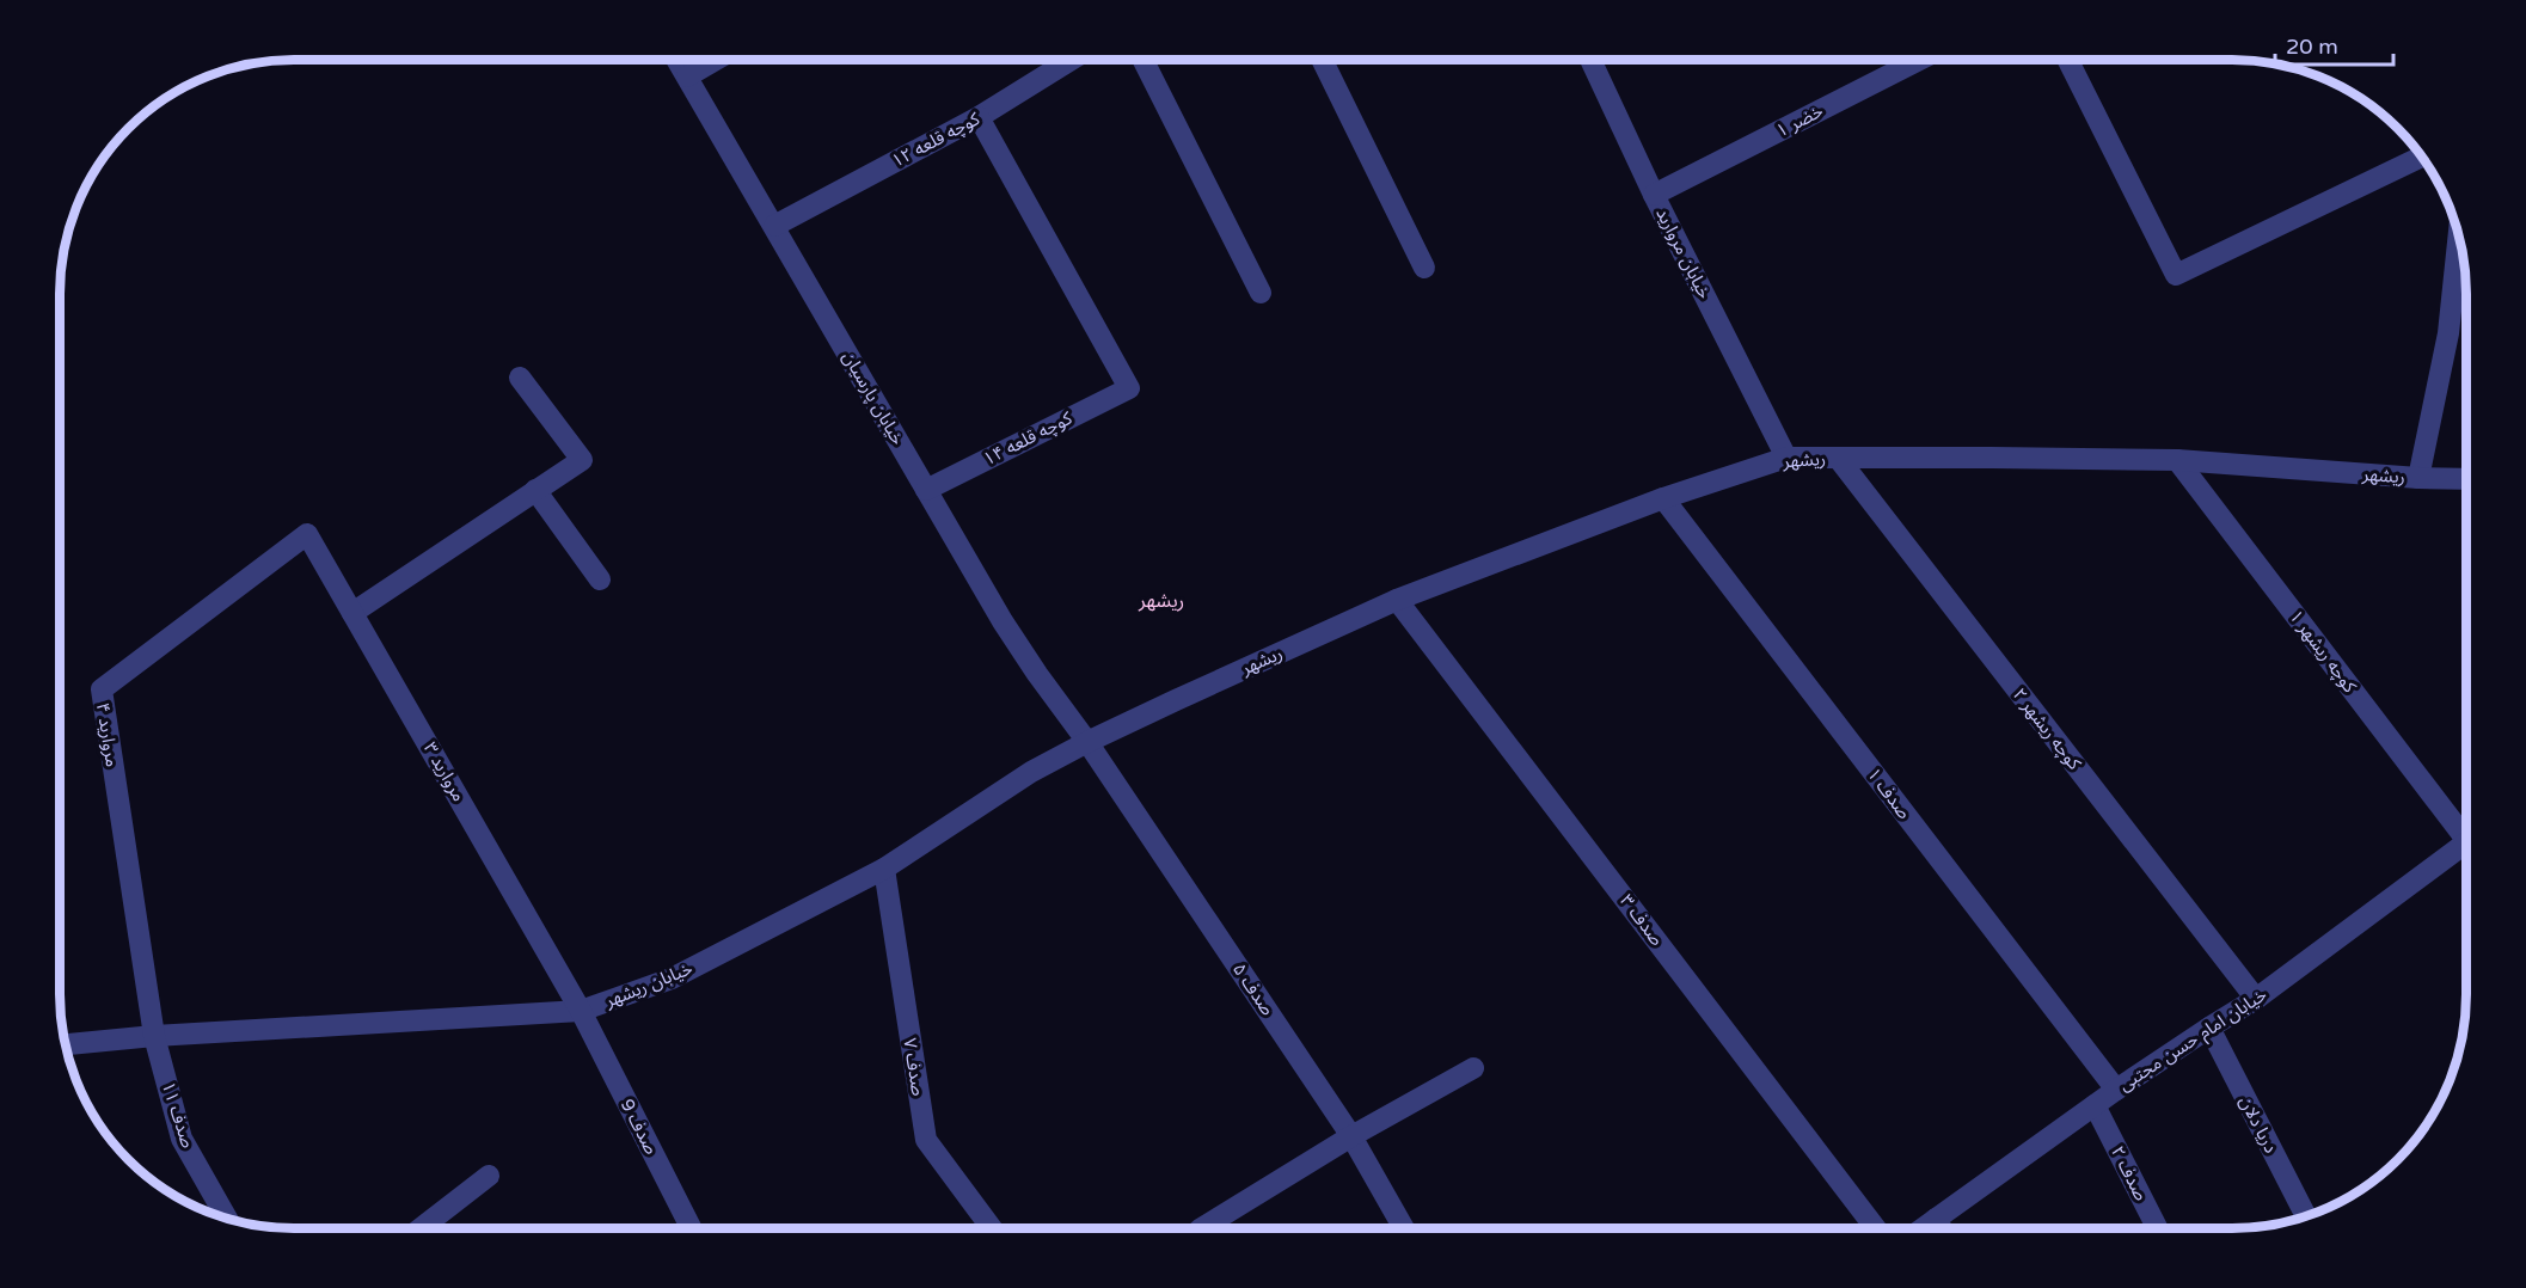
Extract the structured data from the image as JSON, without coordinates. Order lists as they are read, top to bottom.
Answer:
{
  "streets": {
    "street": [
      "خضر ۱",
      "کوچه قلعه ۱۲",
      "خیابان مروارید",
      "خیابان پارسیان",
      "کوچه قلعه ۱۴",
      "ریشهر",
      "کوچه ریشهر ۱",
      "کوچه ریشهر ۲",
      "مروارید ۴",
      "مروارید ۳",
      "صدف ۱",
      "صدف ۳",
      "خیابان ریشهر",
      "صدف ۵",
      "خیابان امام حسن مجتبی",
      "صدف ۷",
      "صدف ۱۱",
      "دریا دلان",
      "صدف 9",
      "صدف ۲"
    ]
  },
  "crossings": [
    ["خضر ۱", "خیابان مروارید"],
    ["کوچه قلعه ۱۲", "خیابان پارسیان"],
    ["کوچه قلعه ۱۲", "کوچه قلعه ۱۴"],
    ["خیابان مروارید", "ریشهر"],
    ["خیابان پارسیان", "کوچه قلعه ۱۴"],
    ["خیابان پارسیان", "خیابان ریشهر"],
    ["خیابان پارسیان", "صدف ۵"],
    ["ریشهر", "کوچه ریشهر ۱"],
    ["ریشهر", "کوچه ریشهر ۲"],
    ["ریشهر", "صدف ۱"],
    ["ریشهر", "صدف ۳"],
    ["ریشهر", "خیابان ریشهر"],
    ["کوچه ریشهر ۲", "خیابان امام حسن مجتبی"],
    ["مروارید ۴", "مروارید ۳"],
    ["مروارید ۴", "خیابان ریشهر"],
    ["مروارید ۴", "صدف ۱۱"],
    ["مروارید ۳", "خیابان ریشهر"],
    ["مروارید ۳", "صدف 9"],
    ["صدف ۱", "خیابان امام حسن مجتبی"],
    ["خیابان ریشهر", "صدف ۵"],
    ["خیابان ریشهر", "صدف ۷"],
    ["خیابان ریشهر", "صدف ۱۱"],
    ["خیابان ریشهر", "صدف 9"],
    ["خیابان امام حسن مجتبی", "دریا دلان"],
    ["خیابان امام حسن مجتبی", "صدف ۲"]
  ],
  "districts": ["ریشهر"],
  "scale_bar": "20 m"
}
